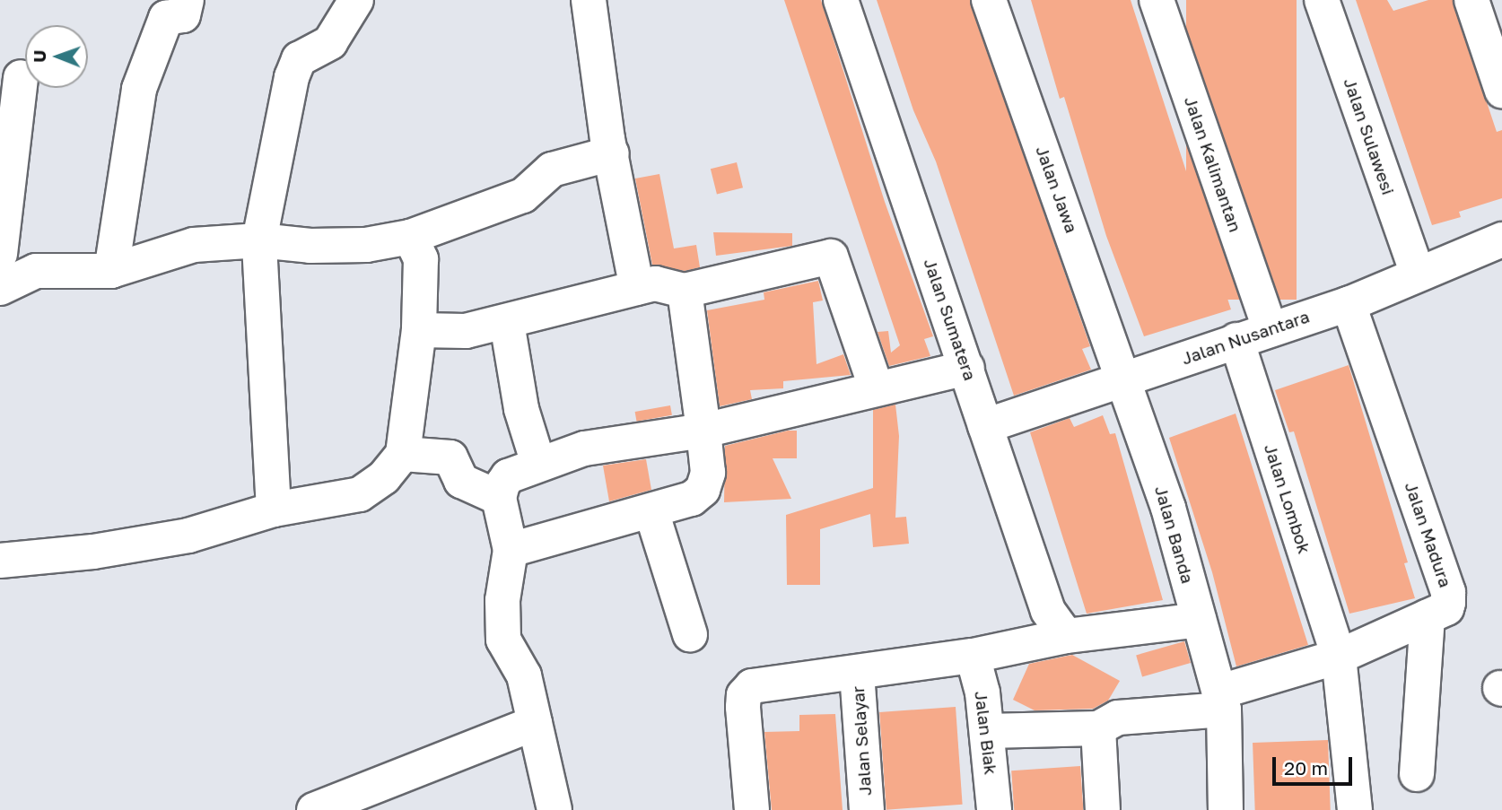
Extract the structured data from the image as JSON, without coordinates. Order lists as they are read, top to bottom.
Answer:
{
  "streets": {
    "street": [
      "Jalan Sulawesi",
      "Jalan Kalimantan",
      "Jalan Jawa",
      "Jalan Sumatera",
      "Jalan Nusantara",
      "Jalan Lombok",
      "Jalan Banda",
      "Jalan Madura",
      "Jalan Biak",
      "Jalan Selayar"
    ]
  },
  "crossings": [
    ["Jalan Sulawesi", "Jalan Nusantara"],
    ["Jalan Kalimantan", "Jalan Nusantara"],
    ["Jalan Jawa", "Jalan Nusantara"],
    ["Jalan Jawa", "Jalan Banda"],
    ["Jalan Sumatera", "Jalan Nusantara"],
    ["Jalan Nusantara", "Jalan Lombok"],
    ["Jalan Nusantara", "Jalan Banda"],
    ["Jalan Nusantara", "Jalan Madura"],
    ["Jalan Lombok", "Jalan Madura"],
    ["Jalan Banda", "Jalan Madura"]
  ],
  "scale_bar": "20 m",
  "north": "left"
}
